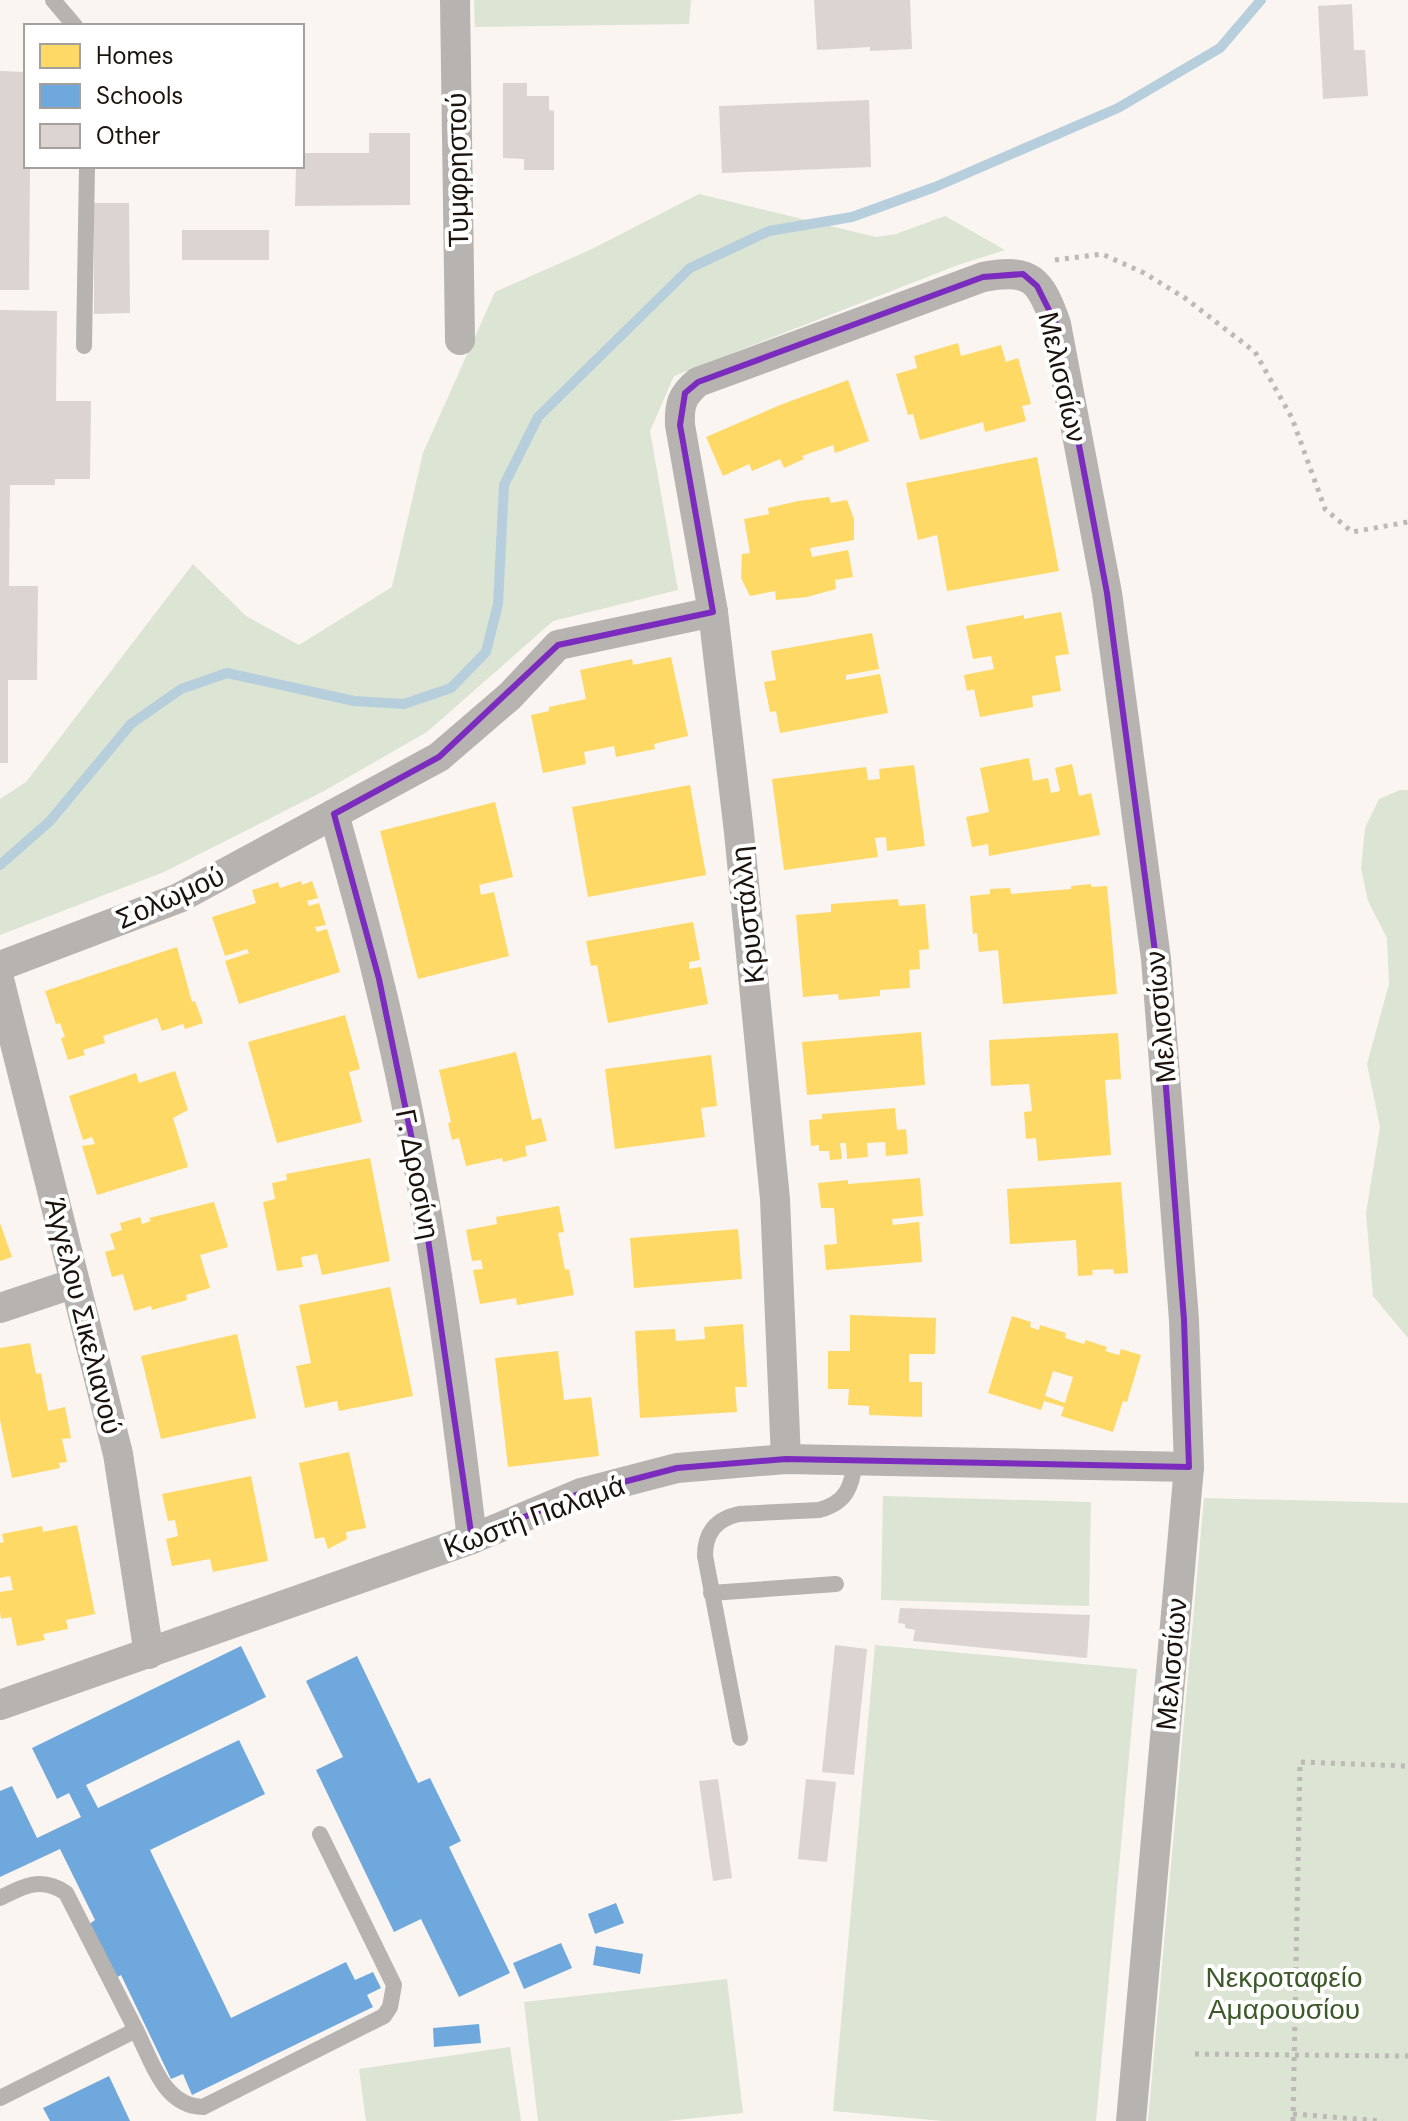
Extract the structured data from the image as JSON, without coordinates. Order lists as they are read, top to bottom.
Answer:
{
  "streets": {
    "street": [
      "Τυμφρηστού",
      "Μελισσίων",
      "Σολωμού",
      "Κρυστάλλη",
      "Γ. Δροσίνη",
      "Άγγελου Σικελιανού",
      "Κωστή Παλαμά"
    ]
  },
  "crossings": [
    ["Μελισσίων", "Κρυστάλλη"],
    ["Μελισσίων", "Κωστή Παλαμά"],
    ["Σολωμού", "Κρυστάλλη"],
    ["Σολωμού", "Γ. Δροσίνη"],
    ["Κρυστάλλη", "Κωστή Παλαμά"],
    ["Γ. Δροσίνη", "Κωστή Παλαμά"],
    ["Άγγελου Σικελιανού", "Κωστή Παλαμά"]
  ],
  "parks": ["Νεκροταφείο Αμαρουσίου"],
  "legend": ["Homes", "Schools", "Other"]
}
